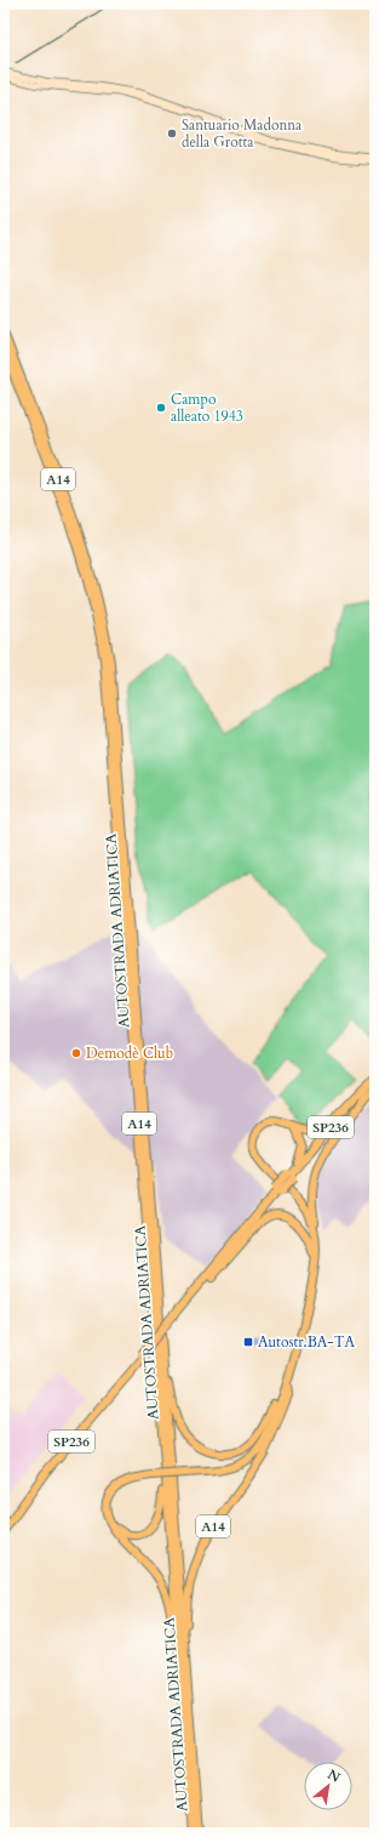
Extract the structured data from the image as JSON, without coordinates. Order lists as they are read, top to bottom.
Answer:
{
  "streets": {
    "highway": ["A14", "AUTOSTRADA ADRIATICA", "SP236"]
  },
  "crossings": [
    ["A14", "AUTOSTRADA ADRIATICA"]
  ],
  "places": {
    "other": ["Santuario Madonna della Grotta", "Campo alleato 1943", "Demodè Club"],
    "transit": ["Autostr.BA-TA"]
  },
  "north": "top right"
}
